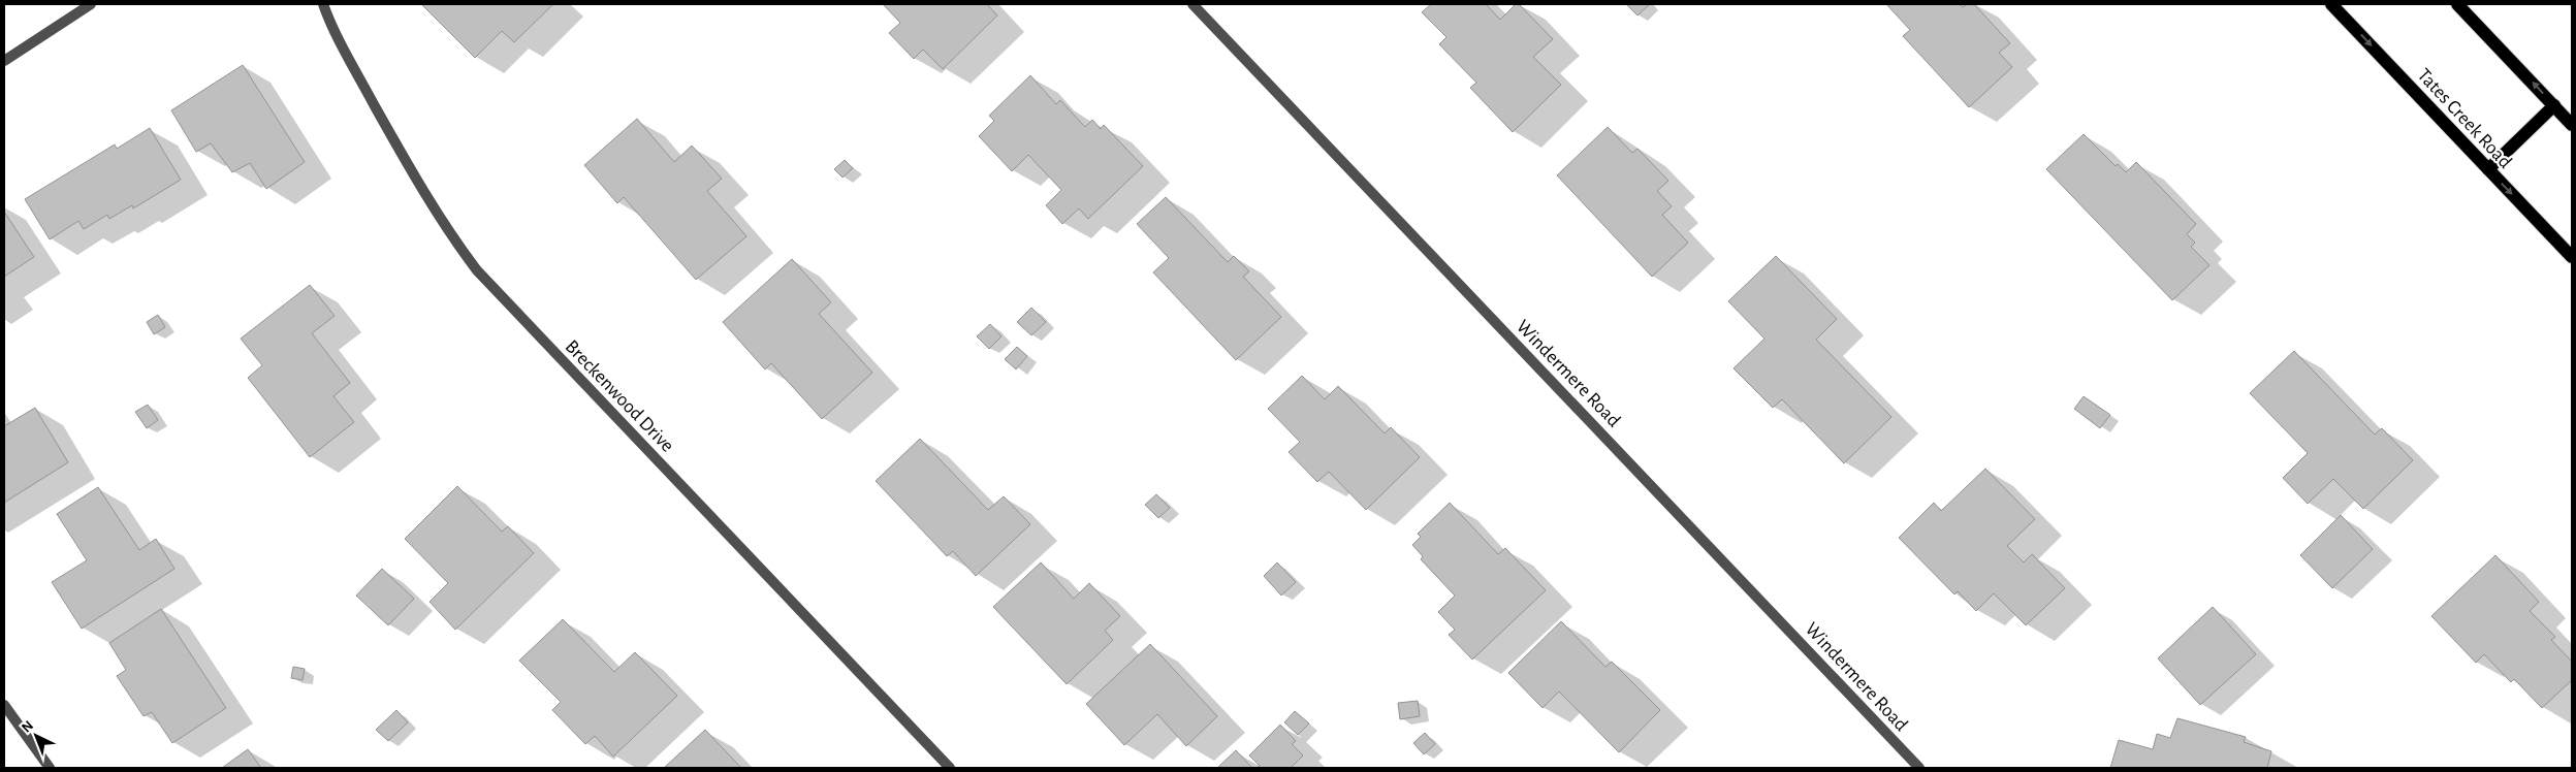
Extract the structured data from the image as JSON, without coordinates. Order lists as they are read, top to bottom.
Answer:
{
  "streets": {
    "main road": ["Tates Creek Road"],
    "street": ["Windermere Road", "Breckenwood Drive"]
  },
  "north": "top left"
}
